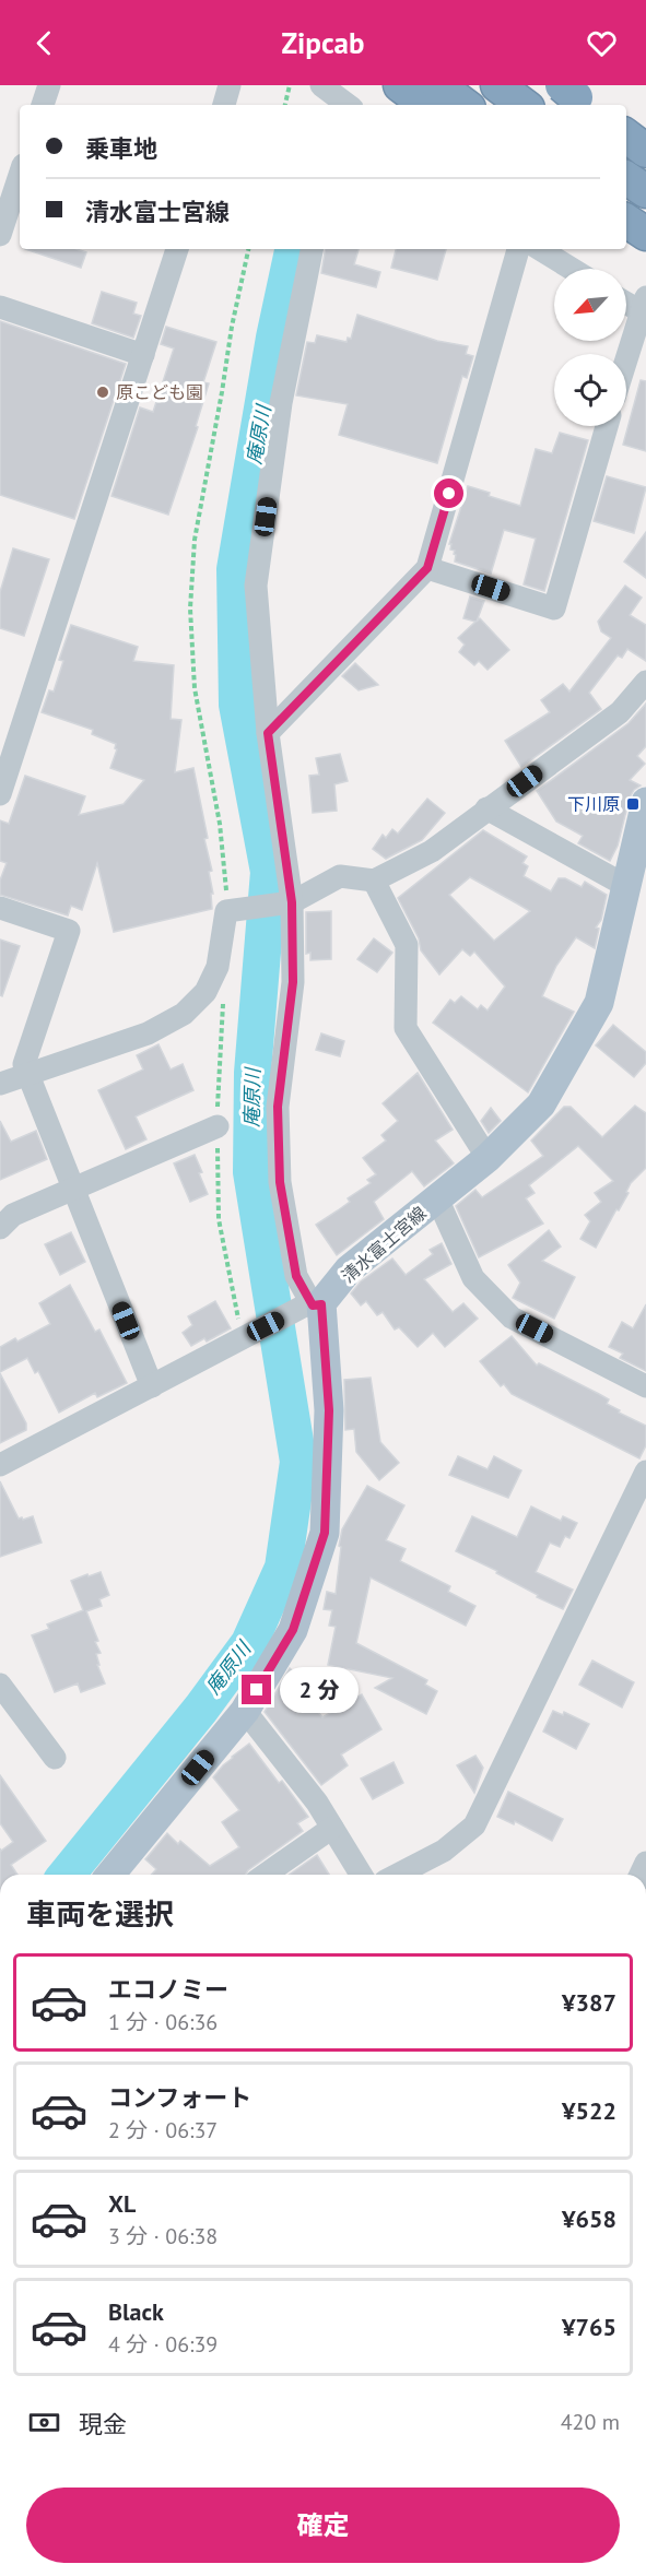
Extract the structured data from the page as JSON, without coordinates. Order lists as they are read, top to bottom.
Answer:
{
  "streets": {
    "main road": ["清水富士宮線"]
  },
  "water": ["庵原川"],
  "places": {
    "other": ["原こども園"],
    "transit": ["下川原"]
  },
  "north": "bottom left",
  "page": {
    "header": "Zipcab",
    "banner": ["乗車地", "清水富士宮線"],
    "bubble": "2 分",
    "heading": "車両を選択",
    "list": [
      {
        "name": "エコノミー",
        "note": "1 分 · 06:36",
        "value": "¥387"
      },
      {
        "name": "コンフォート",
        "note": "2 分 · 06:37",
        "value": "¥522"
      },
      {
        "name": "XL",
        "note": "3 分 · 06:38",
        "value": "¥658"
      },
      {
        "name": "Black",
        "note": "4 分 · 06:39",
        "value": "¥765"
      }
    ],
    "pay": ["現金", "420 m"],
    "buttons": "確定"
  }
}
